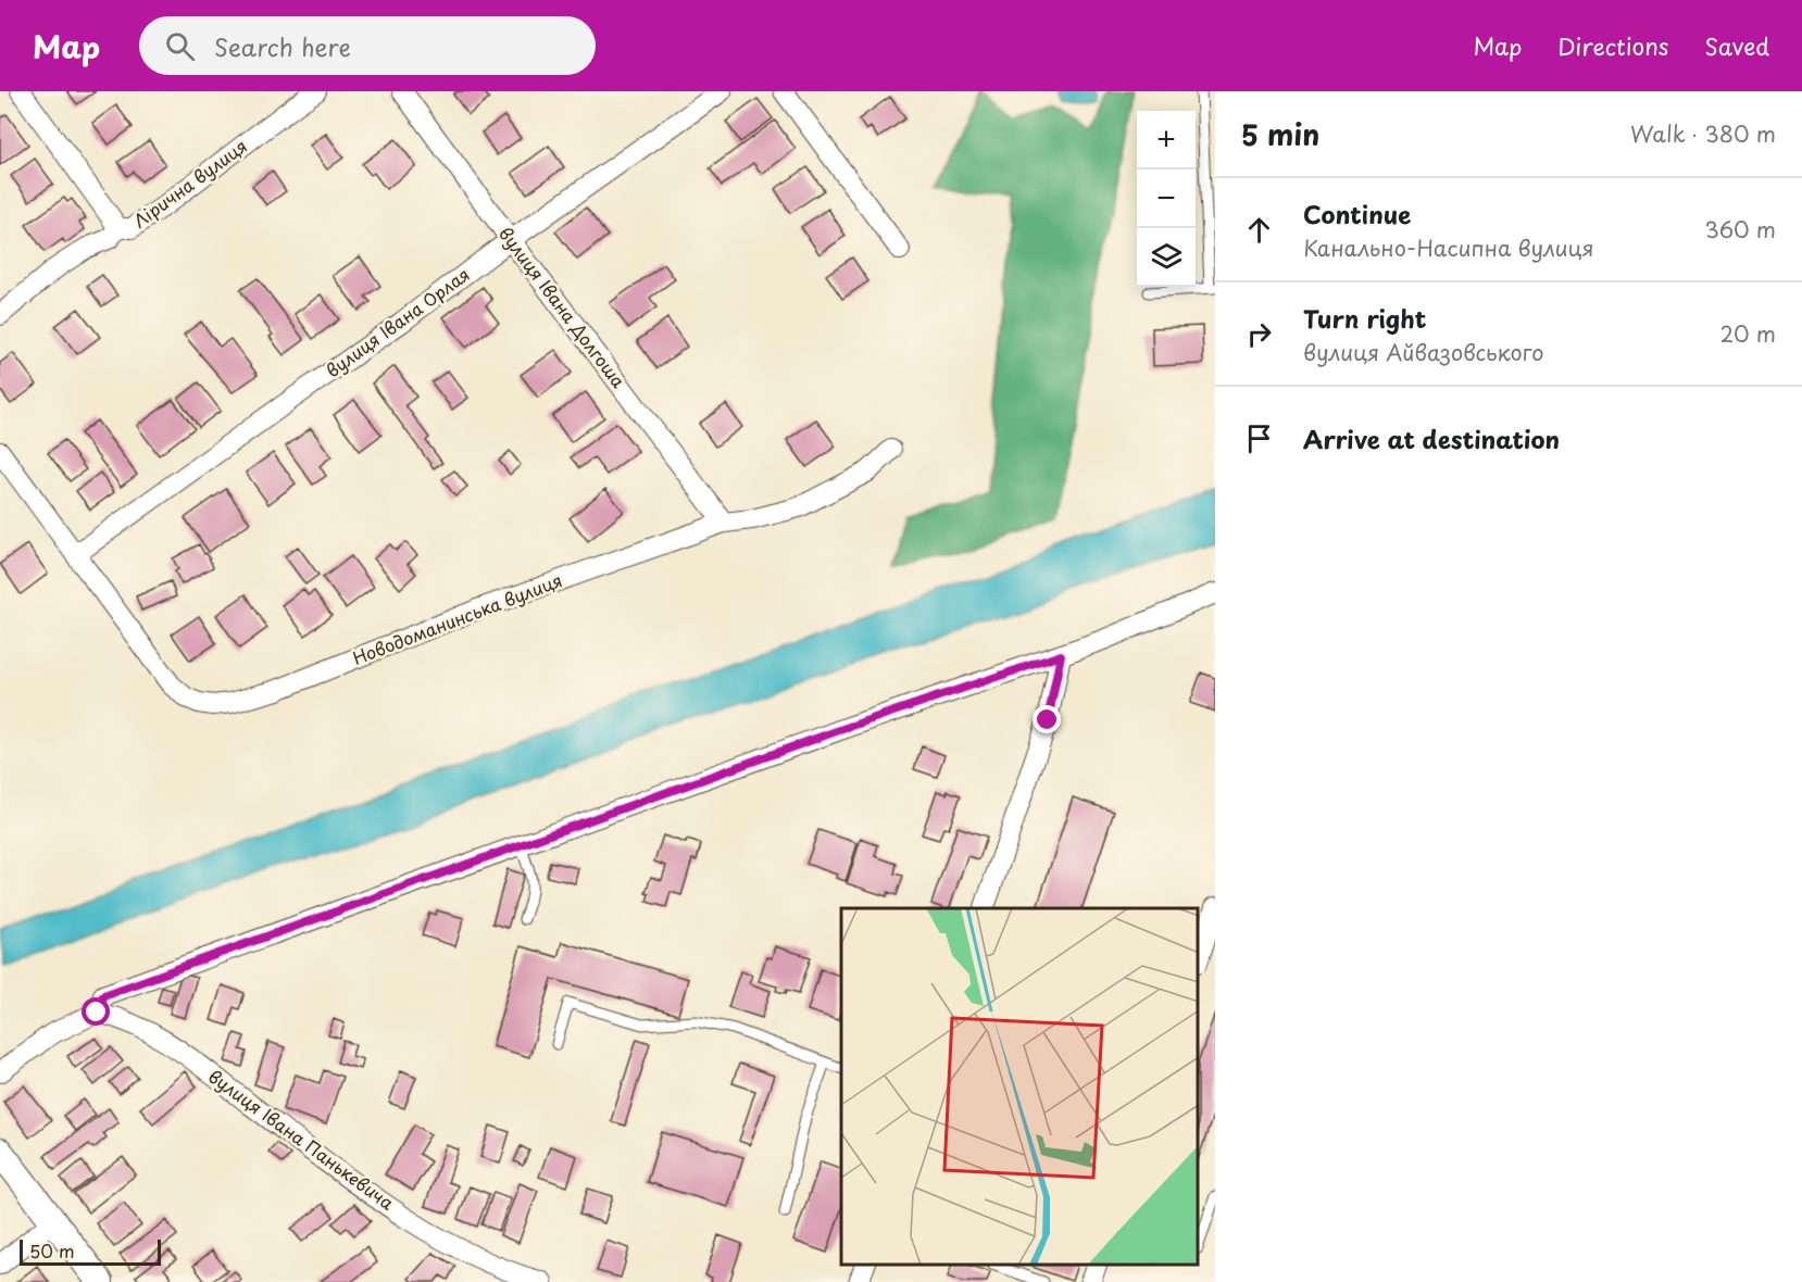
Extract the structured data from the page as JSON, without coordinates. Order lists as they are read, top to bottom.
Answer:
{
  "streets": {
    "street": [
      "Лірична вулиця",
      "вулиця Івана Долгоша",
      "вулиця Івана Орлая",
      "Новодоманинська вулиця",
      "вулиця Івана Панькевича"
    ]
  },
  "crossings": [
    ["вулиця Івана Долгоша", "вулиця Івана Орлая"],
    ["вулиця Івана Долгоша", "Новодоманинська вулиця"],
    ["вулиця Івана Орлая", "Новодоманинська вулиця"]
  ],
  "scale_bar": "50 m",
  "page": {
    "header": "Map",
    "search": "Search here",
    "nav": ["Map", "Directions", "Saved"],
    "heading": ["5 min", "Walk · 380 m"],
    "map_buttons": ["+", "−"],
    "list": [
      ["Continue", "Канально-Насипна вулиця", "360 m"],
      ["Turn right", "вулиця Айвазовського", "20 m"],
      "Arrive at destination"
    ],
    "scale": "50 m"
  }
}
